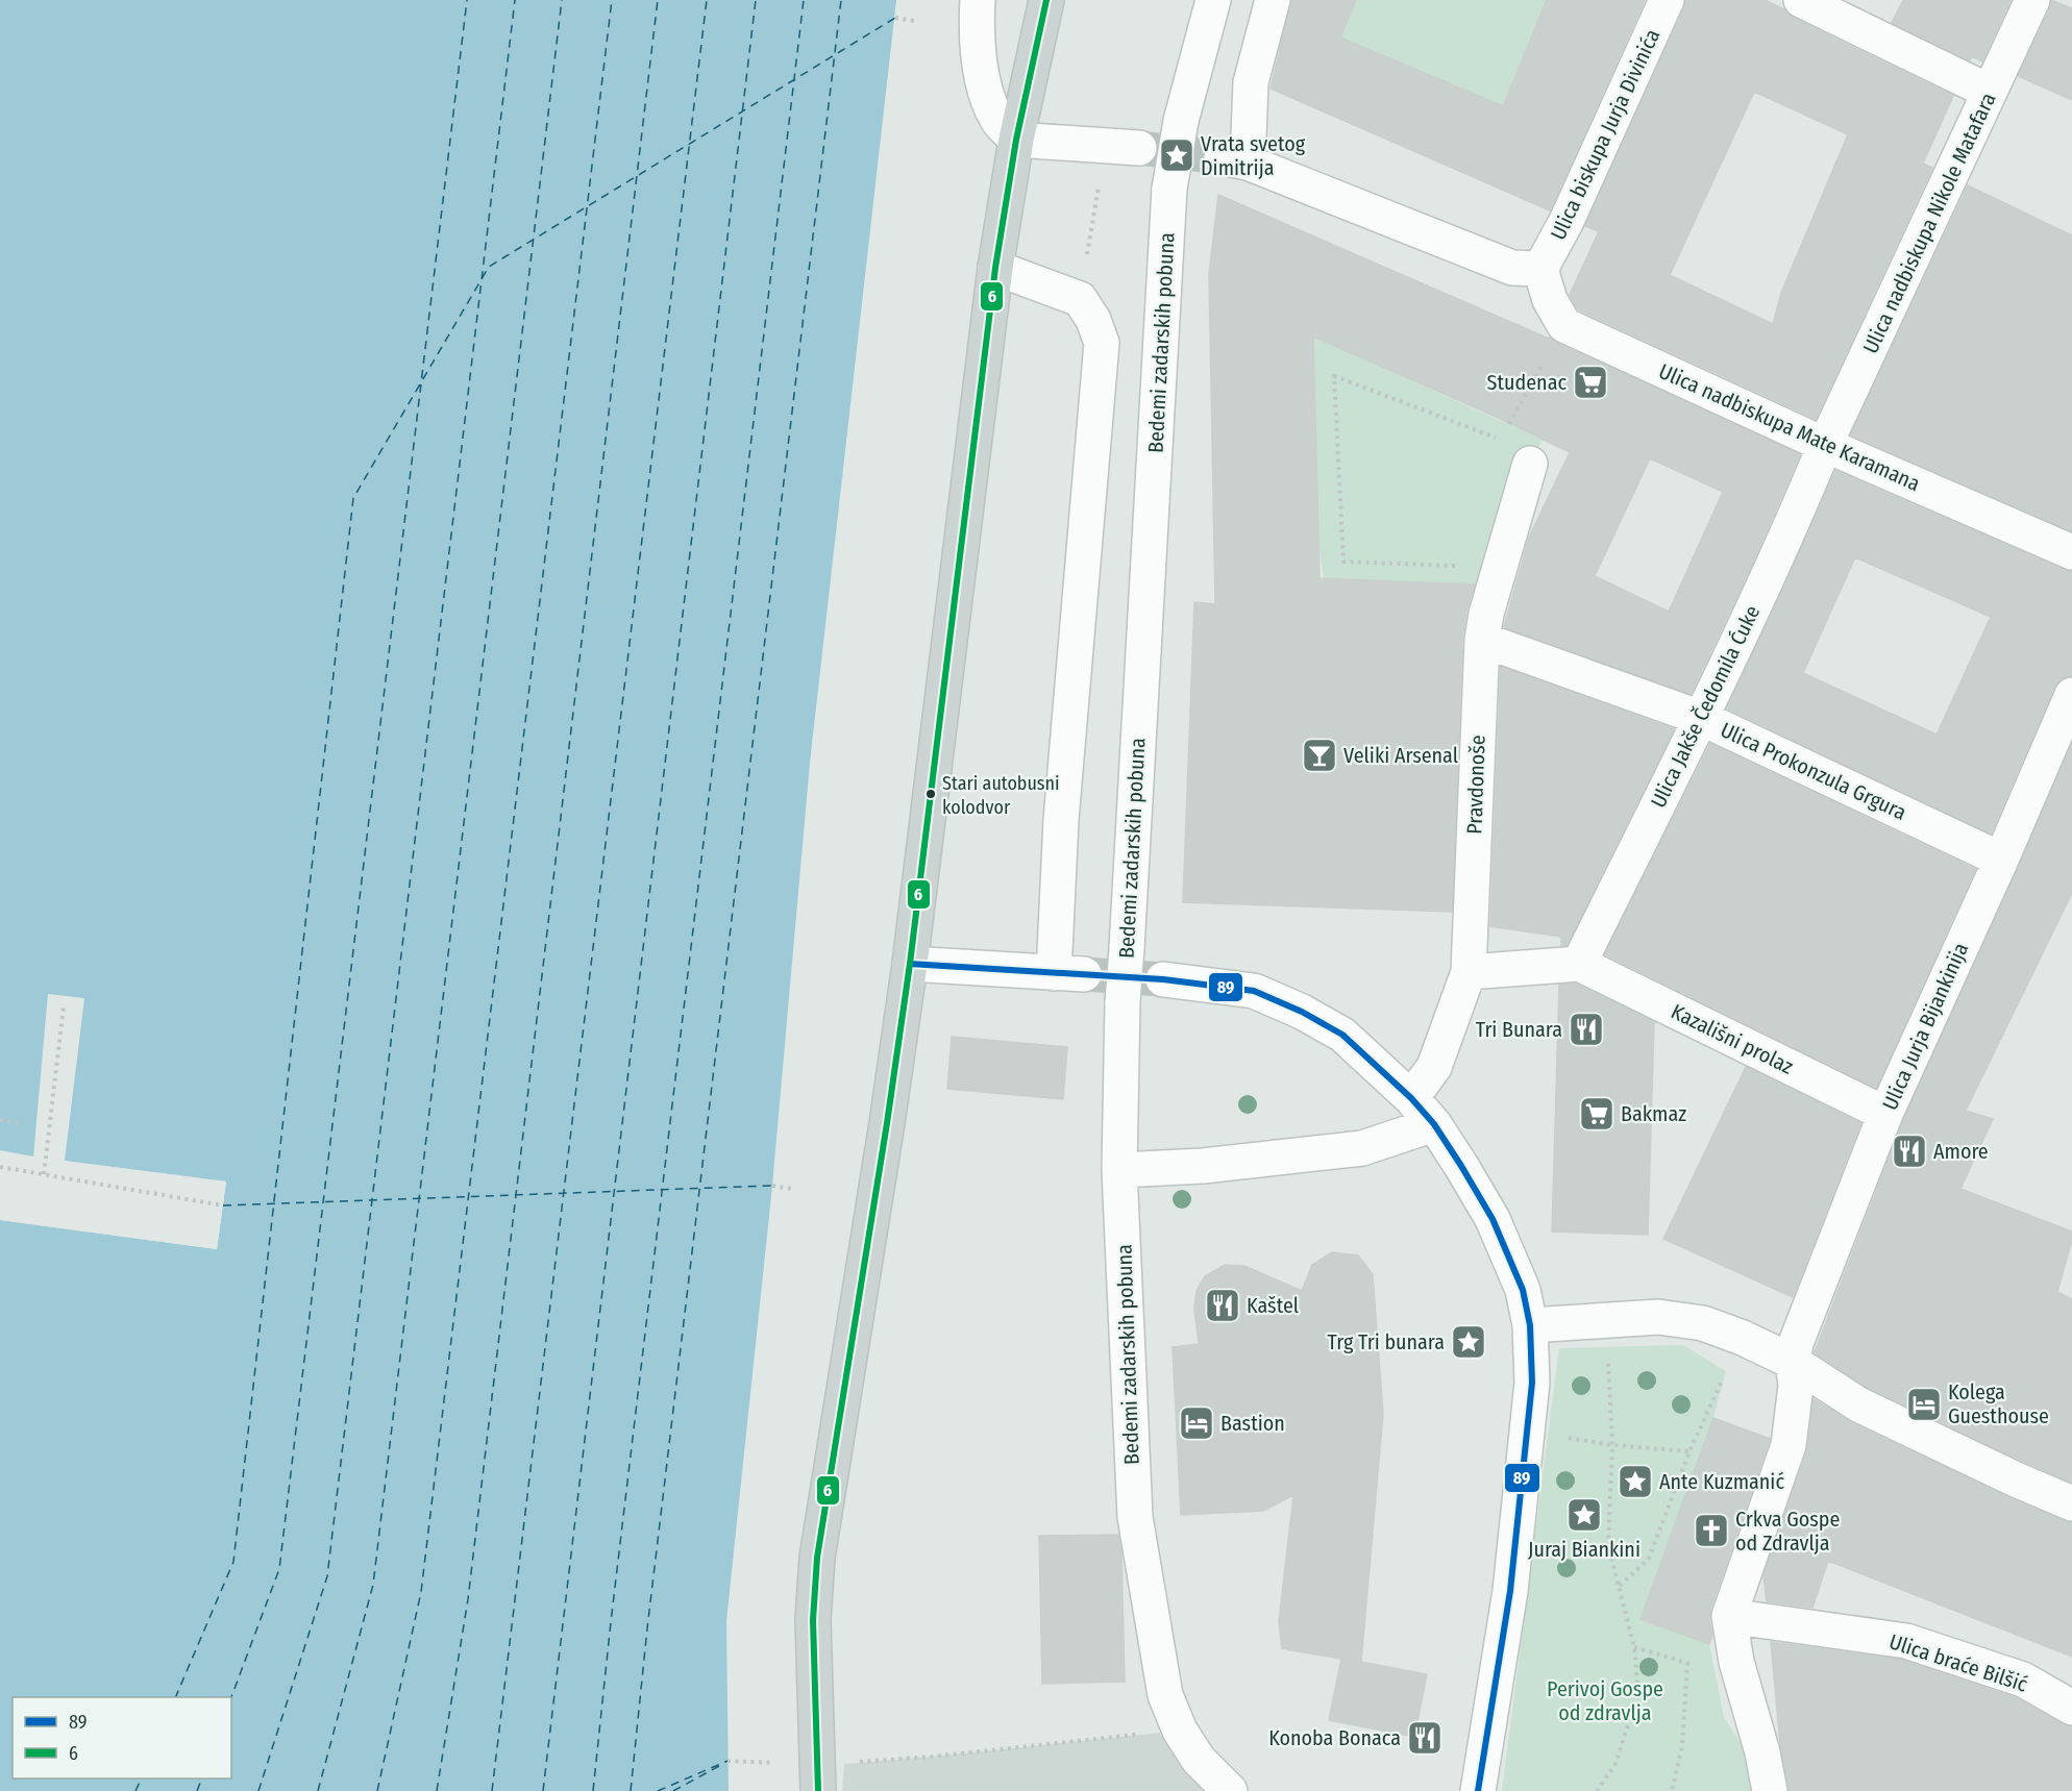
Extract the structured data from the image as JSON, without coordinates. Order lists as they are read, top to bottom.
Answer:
{
  "streets": {
    "street": [
      "Ulica biskupa Jurja Divinića",
      "Ulica nadbiskupa Nikole Matafara",
      "Bedemi zadarskih pobuna",
      "Ulica nadbiskupa Mate Karamana",
      "Ulica Jakše Čedomila Ćuke",
      "Ulica Prokonzula Grgura",
      "Pravdonoše",
      "Ulica Jurja Bijankinija",
      "Kazališni prolaz",
      "Ulica braće Bilšić"
    ]
  },
  "crossings": [
    ["Ulica biskupa Jurja Divinića", "Ulica nadbiskupa Mate Karamana"],
    ["Ulica nadbiskupa Nikole Matafara", "Ulica nadbiskupa Mate Karamana"],
    ["Ulica nadbiskupa Nikole Matafara", "Ulica Jakše Čedomila Ćuke"],
    ["Ulica nadbiskupa Mate Karamana", "Ulica Jakše Čedomila Ćuke"],
    ["Ulica Jakše Čedomila Ćuke", "Ulica Prokonzula Grgura"],
    ["Ulica Jakše Čedomila Ćuke", "Kazališni prolaz"],
    ["Ulica Prokonzula Grgura", "Pravdonoše"],
    ["Ulica Prokonzula Grgura", "Ulica Jurja Bijankinija"],
    ["Ulica Jurja Bijankinija", "Kazališni prolaz"],
    ["Ulica Jurja Bijankinija", "Ulica braće Bilšić"]
  ],
  "parks": ["Perivoj Gospe od zdravlja"],
  "places": {
    "place": [
      "Vrata svetog Dimitrija",
      "Trg Tri bunara",
      "Ante Kuzmanić",
      "Juraj Biankini"
    ],
    "supermarket": ["Studenac", "Bakmaz"],
    "bar": ["Veliki Arsenal"],
    "other": ["Stari autobusni kolodvor"],
    "restaurant": [
      "Tri Bunara",
      "Amore",
      "Kaštel",
      "Konoba Bonaca"
    ],
    "hotel": ["Kolega Guesthouse", "Bastion"],
    "church": ["Crkva Gospe od Zdravlja"]
  },
  "lines": ["transit line 6", "transit line 89"],
  "legend": ["89", "6"]
}
